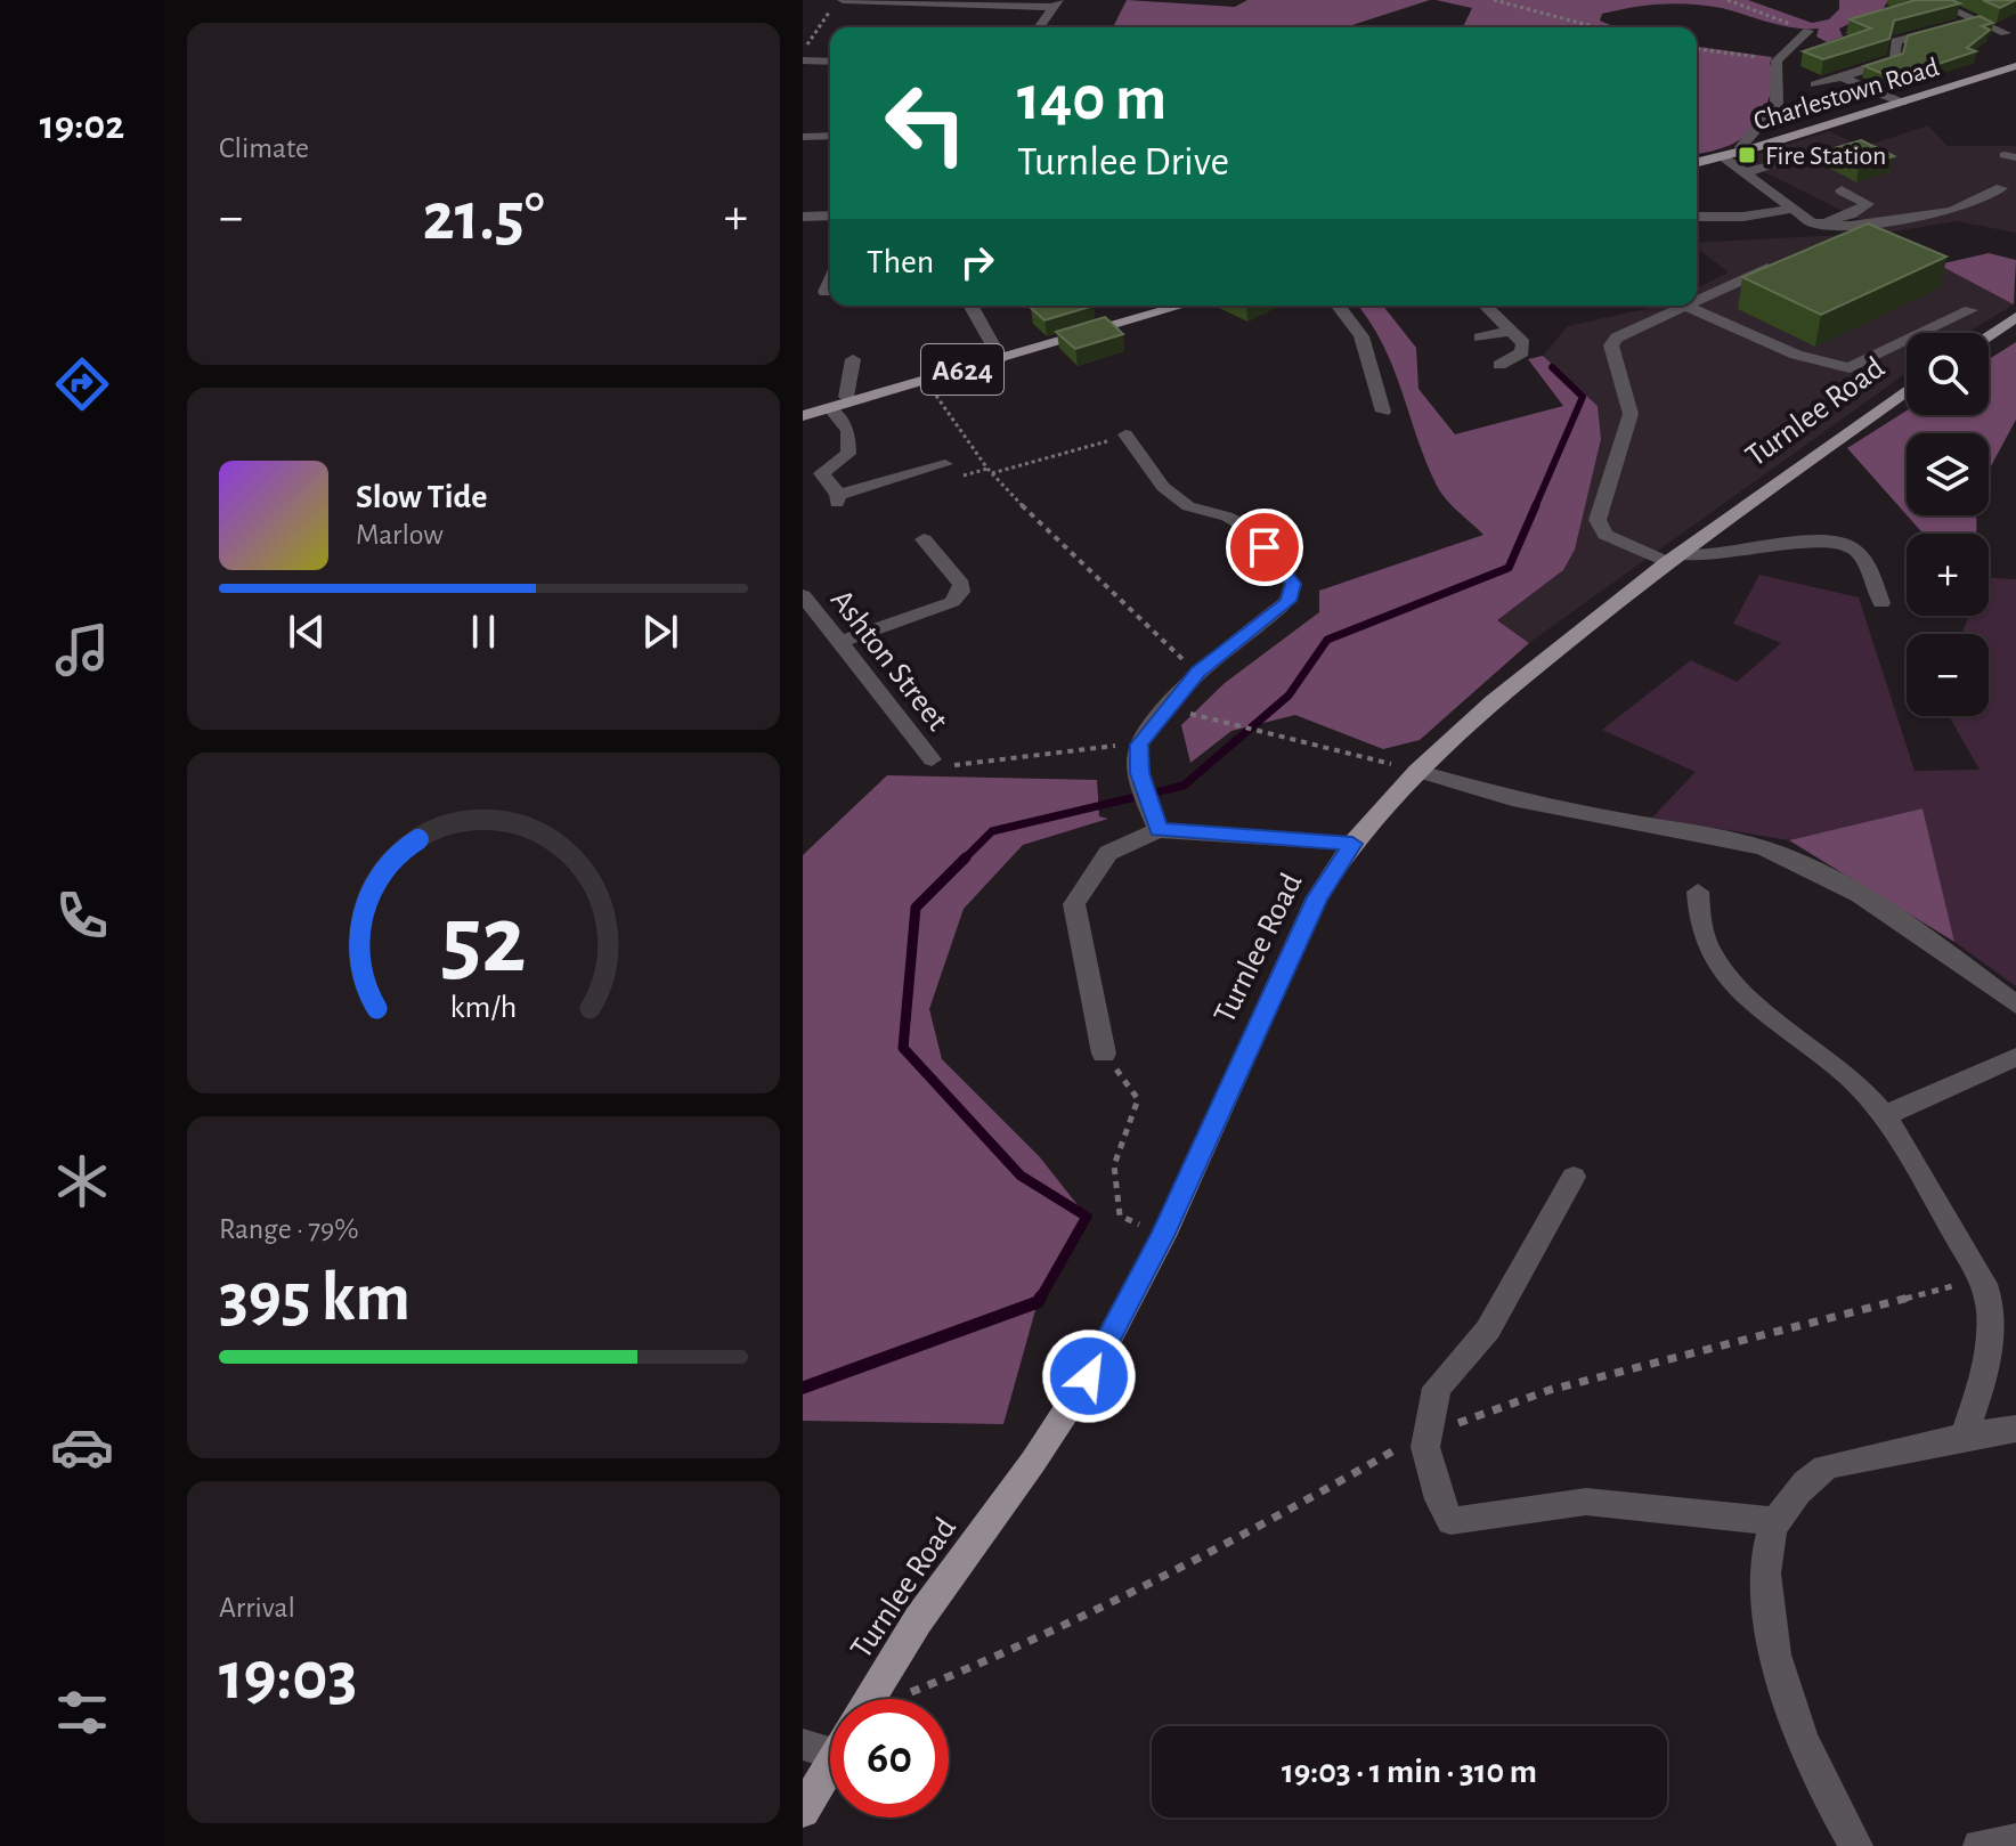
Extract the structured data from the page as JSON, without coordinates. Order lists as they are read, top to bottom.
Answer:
{
  "streets": {
    "main road": ["Charlestown Road", "A624", "Turnlee Road"],
    "street": ["Ashton Street"]
  },
  "places": {
    "transit": ["Fire Station"]
  },
  "page": {
    "tabs": "19:02",
    "tile": [
      "Climate",
      ["Range · 79%", "395 km"],
      ["Arrival", "19:03"]
    ],
    "turn": ["140 m", "Turnlee Drive"],
    "heat": ["−", "21.5°", "+"],
    "then": "Then",
    "map_buttons": ["+", "−"],
    "song": ["Slow Tide", "Marlow"],
    "limit": "60",
    "trip": "19:03 · 1 min · 310 m",
    "gauge": ["52", "km/h"]
  }
}
